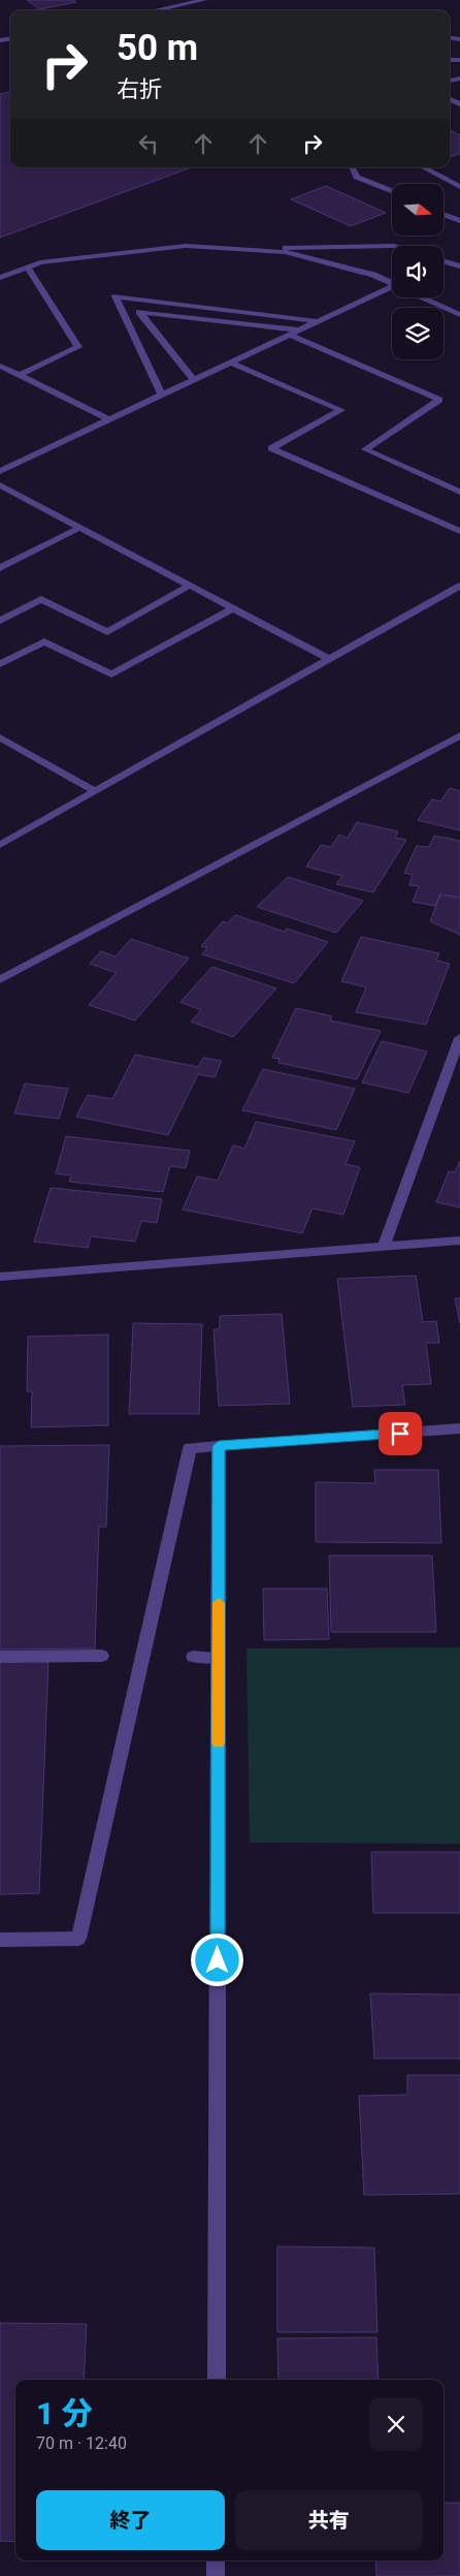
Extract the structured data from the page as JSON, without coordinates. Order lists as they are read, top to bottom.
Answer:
{
  "north": "right",
  "page": {
    "turn": ["50 m", "右折"],
    "heading": ["1 分", "70 m · 12:40"],
    "buttons": ["終了", "共有"]
  }
}
